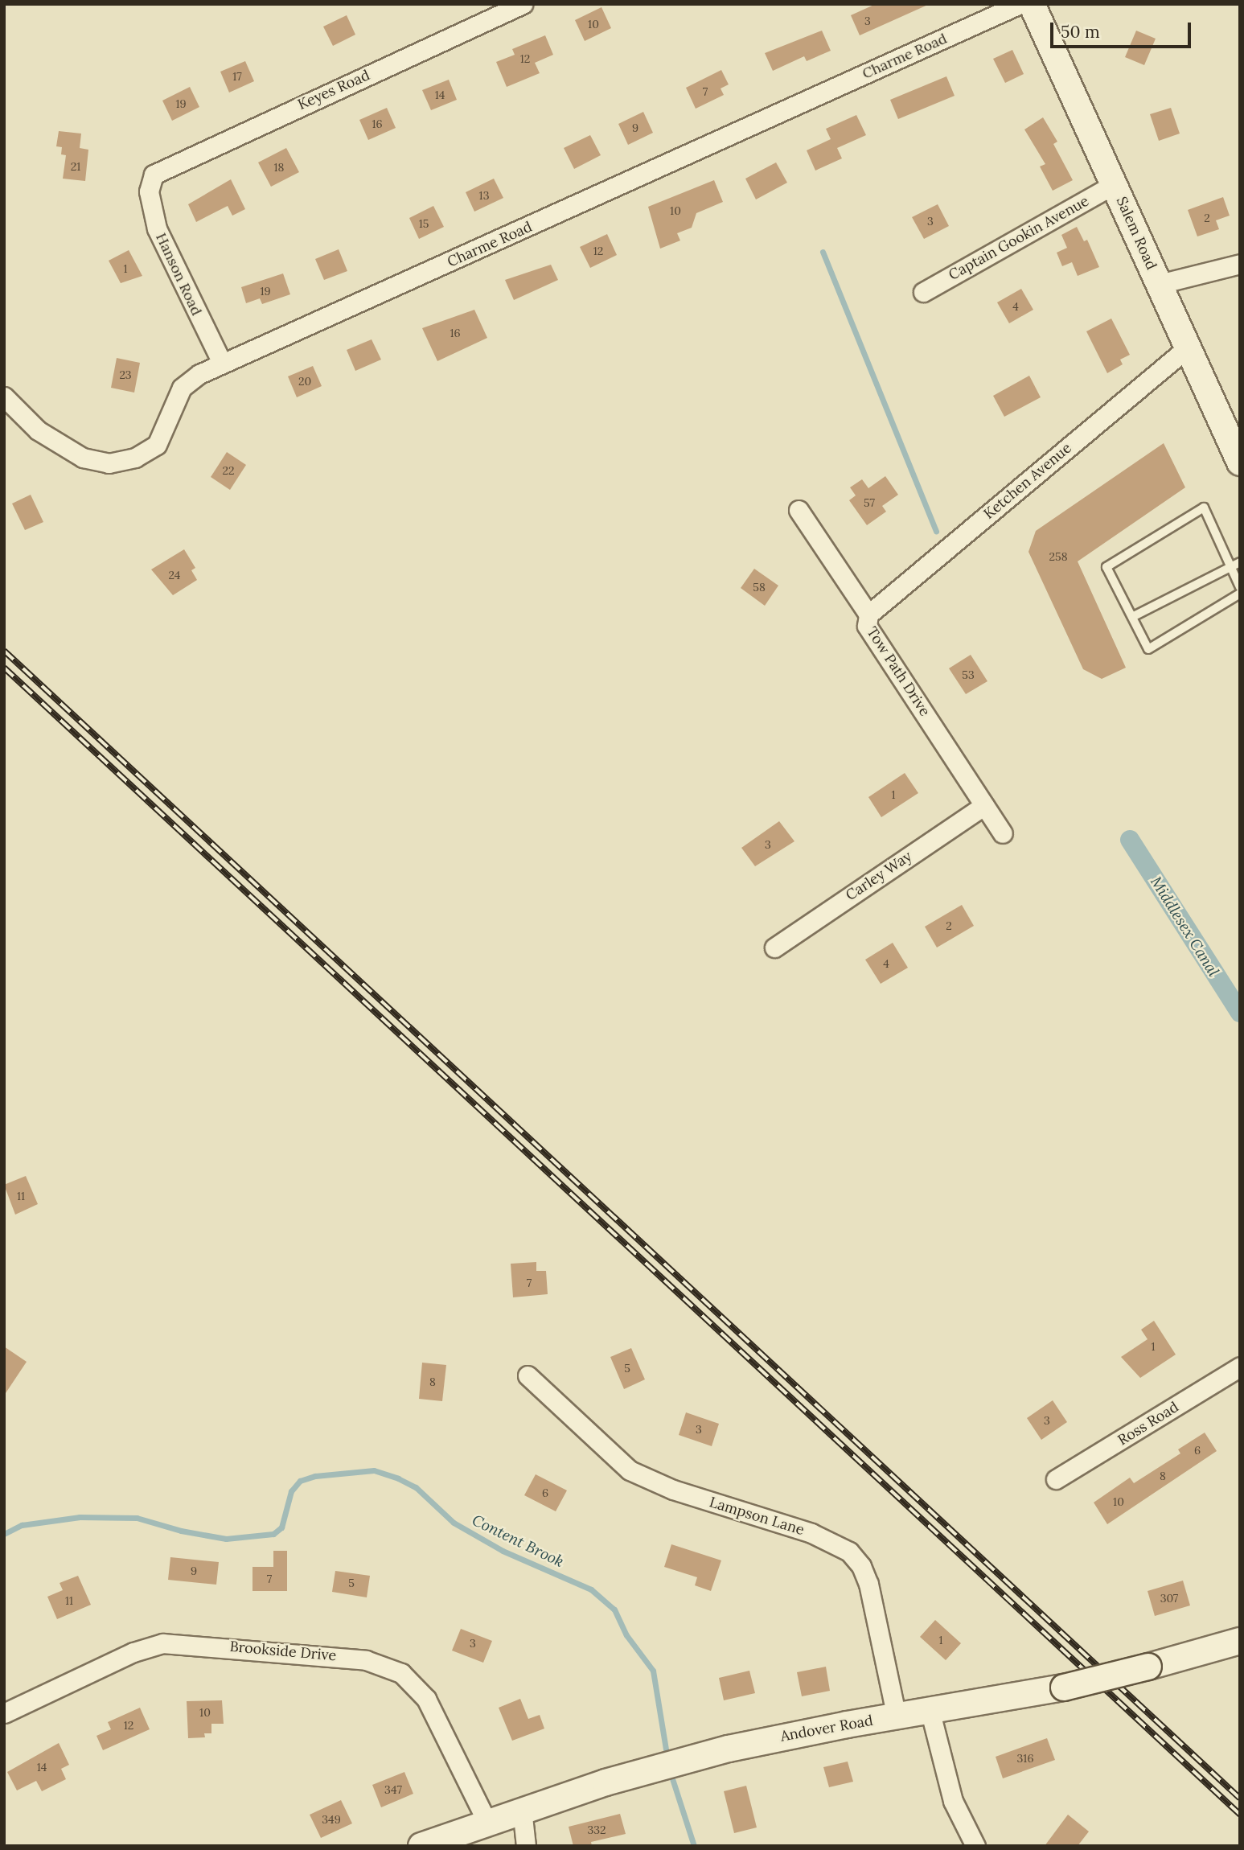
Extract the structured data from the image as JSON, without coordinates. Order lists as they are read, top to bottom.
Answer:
{
  "streets": {
    "main road": ["Salem Road", "Andover Road"],
    "street": [
      "Charme Road",
      "Keyes Road",
      "Captain Gookin Avenue",
      "Hanson Road",
      "Ketchen Avenue",
      "Tow Path Drive",
      "Carley Way",
      "Ross Road",
      "Lampson Lane",
      "Brookside Drive"
    ]
  },
  "crossings": [
    ["Charme Road", "Hanson Road"],
    ["Keyes Road", "Hanson Road"],
    ["Salem Road", "Captain Gookin Avenue"],
    ["Salem Road", "Ketchen Avenue"],
    ["Ketchen Avenue", "Tow Path Drive"],
    ["Tow Path Drive", "Carley Way"],
    ["Lampson Lane", "Andover Road"],
    ["Brookside Drive", "Andover Road"]
  ],
  "water": ["Middlesex Canal", "Content Brook"],
  "house_numbers": [
    "3",
    "10",
    "12",
    "17",
    "7",
    "14",
    "19",
    "16",
    "9",
    "21",
    "18",
    "13",
    "10",
    "2",
    "3",
    "15",
    "12",
    "1",
    "19",
    "4",
    "16",
    "23",
    "20",
    "22",
    "57",
    "258",
    "24",
    "58",
    "53",
    "1",
    "3",
    "2",
    "4",
    "11",
    "7",
    "1",
    "5",
    "8",
    "3",
    "3",
    "6",
    "8",
    "6",
    "10",
    "9",
    "7",
    "5",
    "307",
    "11",
    "1",
    "3",
    "10",
    "12",
    "316",
    "14",
    "347",
    "349",
    "332"
  ],
  "scale_bar": "50 m"
}
